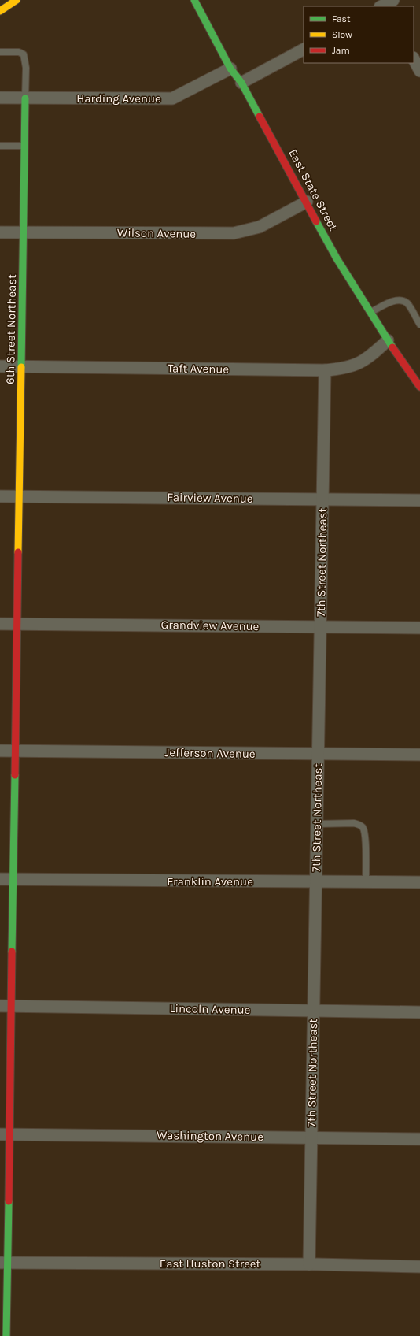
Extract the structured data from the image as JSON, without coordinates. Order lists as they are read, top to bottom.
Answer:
{
  "streets": {
    "street": [
      "Harding Avenue",
      "East State Street",
      "Wilson Avenue",
      "6th Street Northeast",
      "Taft Avenue",
      "Fairview Avenue",
      "7th Street Northeast",
      "Grandview Avenue",
      "Jefferson Avenue",
      "Franklin Avenue",
      "Lincoln Avenue",
      "Washington Avenue",
      "East Huston Street"
    ]
  },
  "crossings": [
    ["Harding Avenue", "East State Street"],
    ["Harding Avenue", "6th Street Northeast"],
    ["East State Street", "Wilson Avenue"],
    ["East State Street", "Taft Avenue"],
    ["Wilson Avenue", "6th Street Northeast"],
    ["6th Street Northeast", "Taft Avenue"],
    ["6th Street Northeast", "Fairview Avenue"],
    ["6th Street Northeast", "Grandview Avenue"],
    ["6th Street Northeast", "Jefferson Avenue"],
    ["6th Street Northeast", "Franklin Avenue"],
    ["6th Street Northeast", "Lincoln Avenue"],
    ["6th Street Northeast", "Washington Avenue"],
    ["6th Street Northeast", "East Huston Street"],
    ["Taft Avenue", "7th Street Northeast"],
    ["Fairview Avenue", "7th Street Northeast"],
    ["7th Street Northeast", "Grandview Avenue"],
    ["7th Street Northeast", "Jefferson Avenue"],
    ["7th Street Northeast", "Franklin Avenue"],
    ["7th Street Northeast", "Lincoln Avenue"],
    ["7th Street Northeast", "Washington Avenue"],
    ["7th Street Northeast", "East Huston Street"]
  ],
  "legend": ["Fast", "Slow", "Jam"]
}
